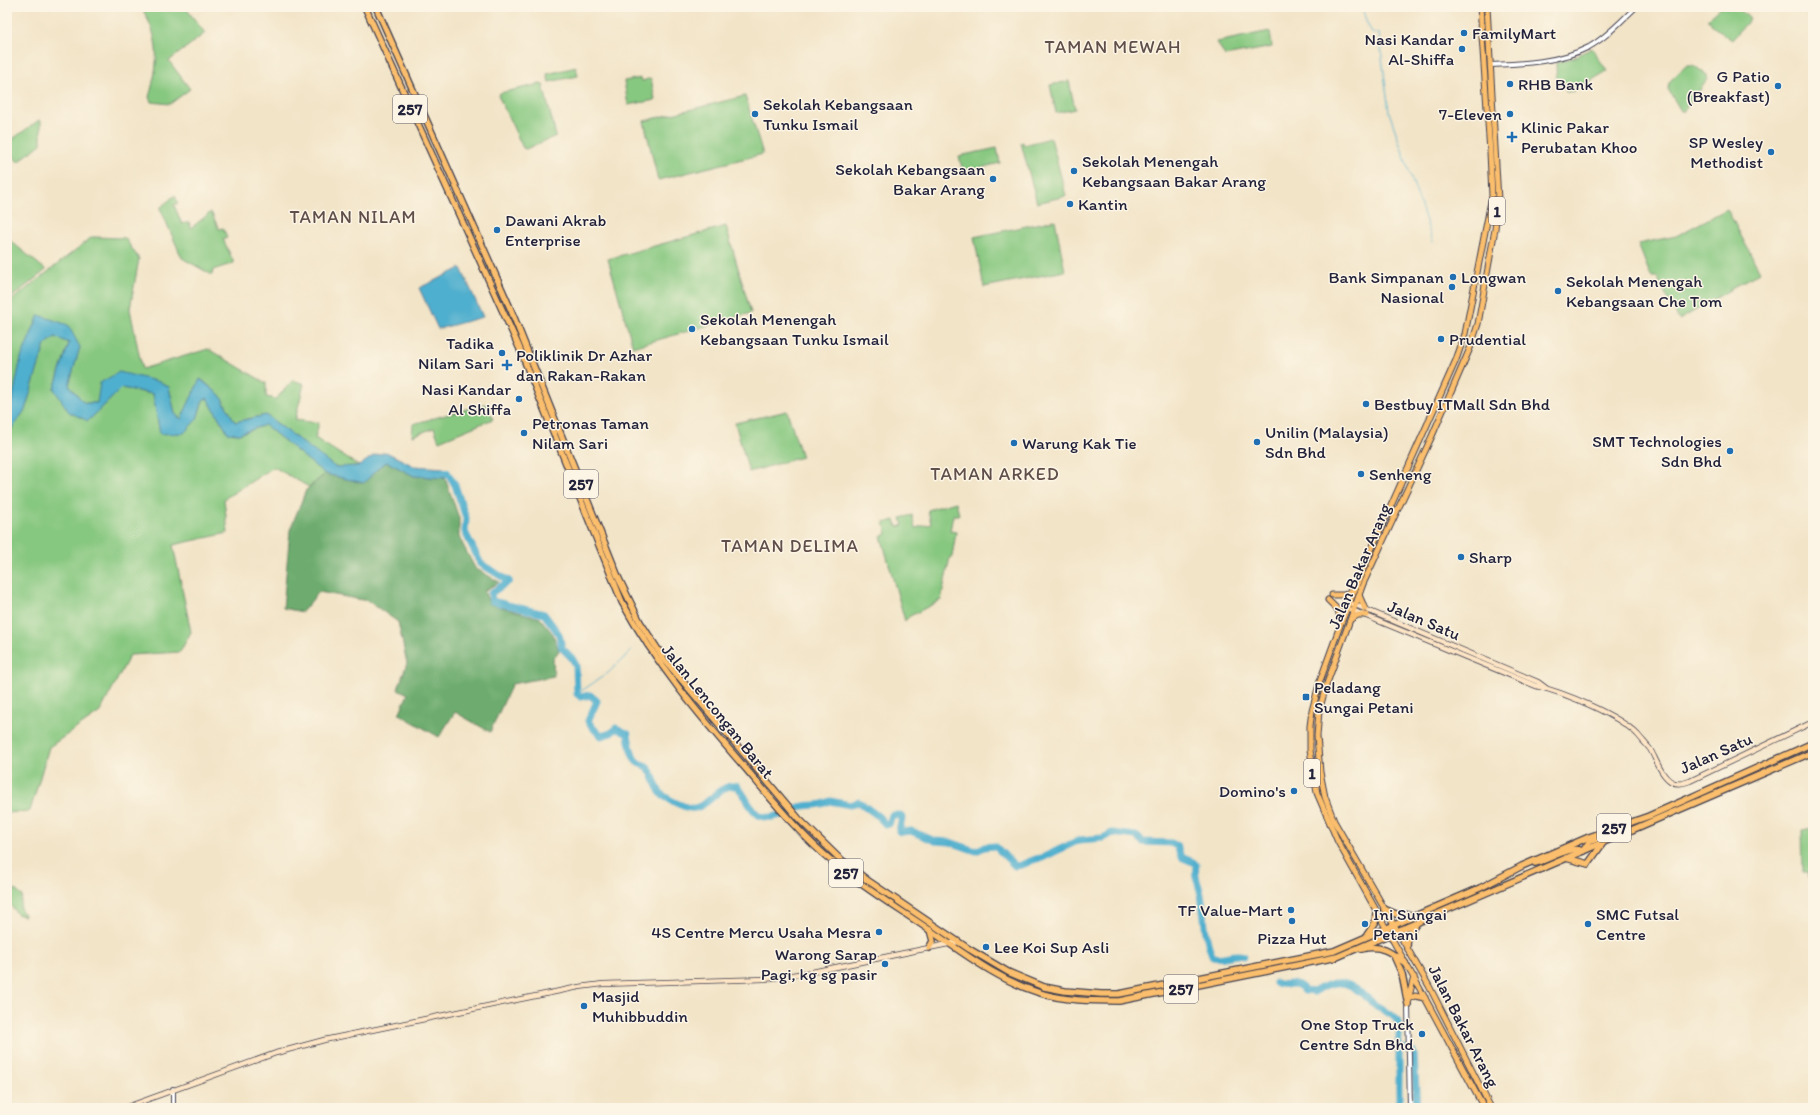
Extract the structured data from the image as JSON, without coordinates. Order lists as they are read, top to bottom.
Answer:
{
  "streets": {
    "highway": ["257", "Jalan Lencongan Barat"],
    "main road": ["1", "Jalan Bakar Arang", "Jalan Satu"]
  },
  "crossings": [
    ["257", "Jalan Bakar Arang"],
    ["257", "Jalan Lencongan Barat"],
    ["Jalan Bakar Arang", "Jalan Satu"],
    ["Jalan Bakar Arang", "Jalan Lencongan Barat"]
  ],
  "districts": [
    "TAMAN MEWAH",
    "TAMAN NILAM",
    "TAMAN ARKED",
    "TAMAN DELIMA"
  ],
  "places": {
    "other": [
      "FamilyMart",
      "Nasi Kandar Al-Shiffa",
      "RHB Bank",
      "G Patio (Breakfast)",
      "Sekolah Kebangsaan Tunku Ismail",
      "7-Eleven",
      "SP Wesley Methodist",
      "Sekolah Menengah Kebangsaan Bakar Arang",
      "Sekolah Kebangsaan Bakar Arang",
      "Kantin",
      "Dawani Akrab Enterprise",
      "Longwan",
      "Bank Simpanan Nasional",
      "Sekolah Menengah Kebangsaan Che Tom",
      "Sekolah Menengah Kebangsaan Tunku Ismail",
      "Prudential",
      "Tadika Nilam Sari",
      "Nasi Kandar Al Shiffa",
      "Bestbuy ITMall Sdn Bhd",
      "Petronas Taman Nilam Sari",
      "Unilin (Malaysia) Sdn Bhd",
      "Warung Kak Tie",
      "SMT Technologies Sdn Bhd",
      "Senheng",
      "Sharp",
      "Domino's",
      "TF Value-Mart",
      "Pizza Hut",
      "Ini Sungai Petani",
      "SMC Futsal Centre",
      "4S Centre Mercu Usaha Mesra",
      "Lee Koi Sup Asli",
      "Warong Sarap Pagi, kg sg pasir",
      "Masjid Muhibbuddin",
      "One Stop Truck Centre Sdn Bhd"
    ],
    "health": ["Klinic Pakar Perubatan Khoo", "Poliklinik Dr Azhar dan Rakan-Rakan"],
    "transit": ["Peladang Sungai Petani"]
  }
}
